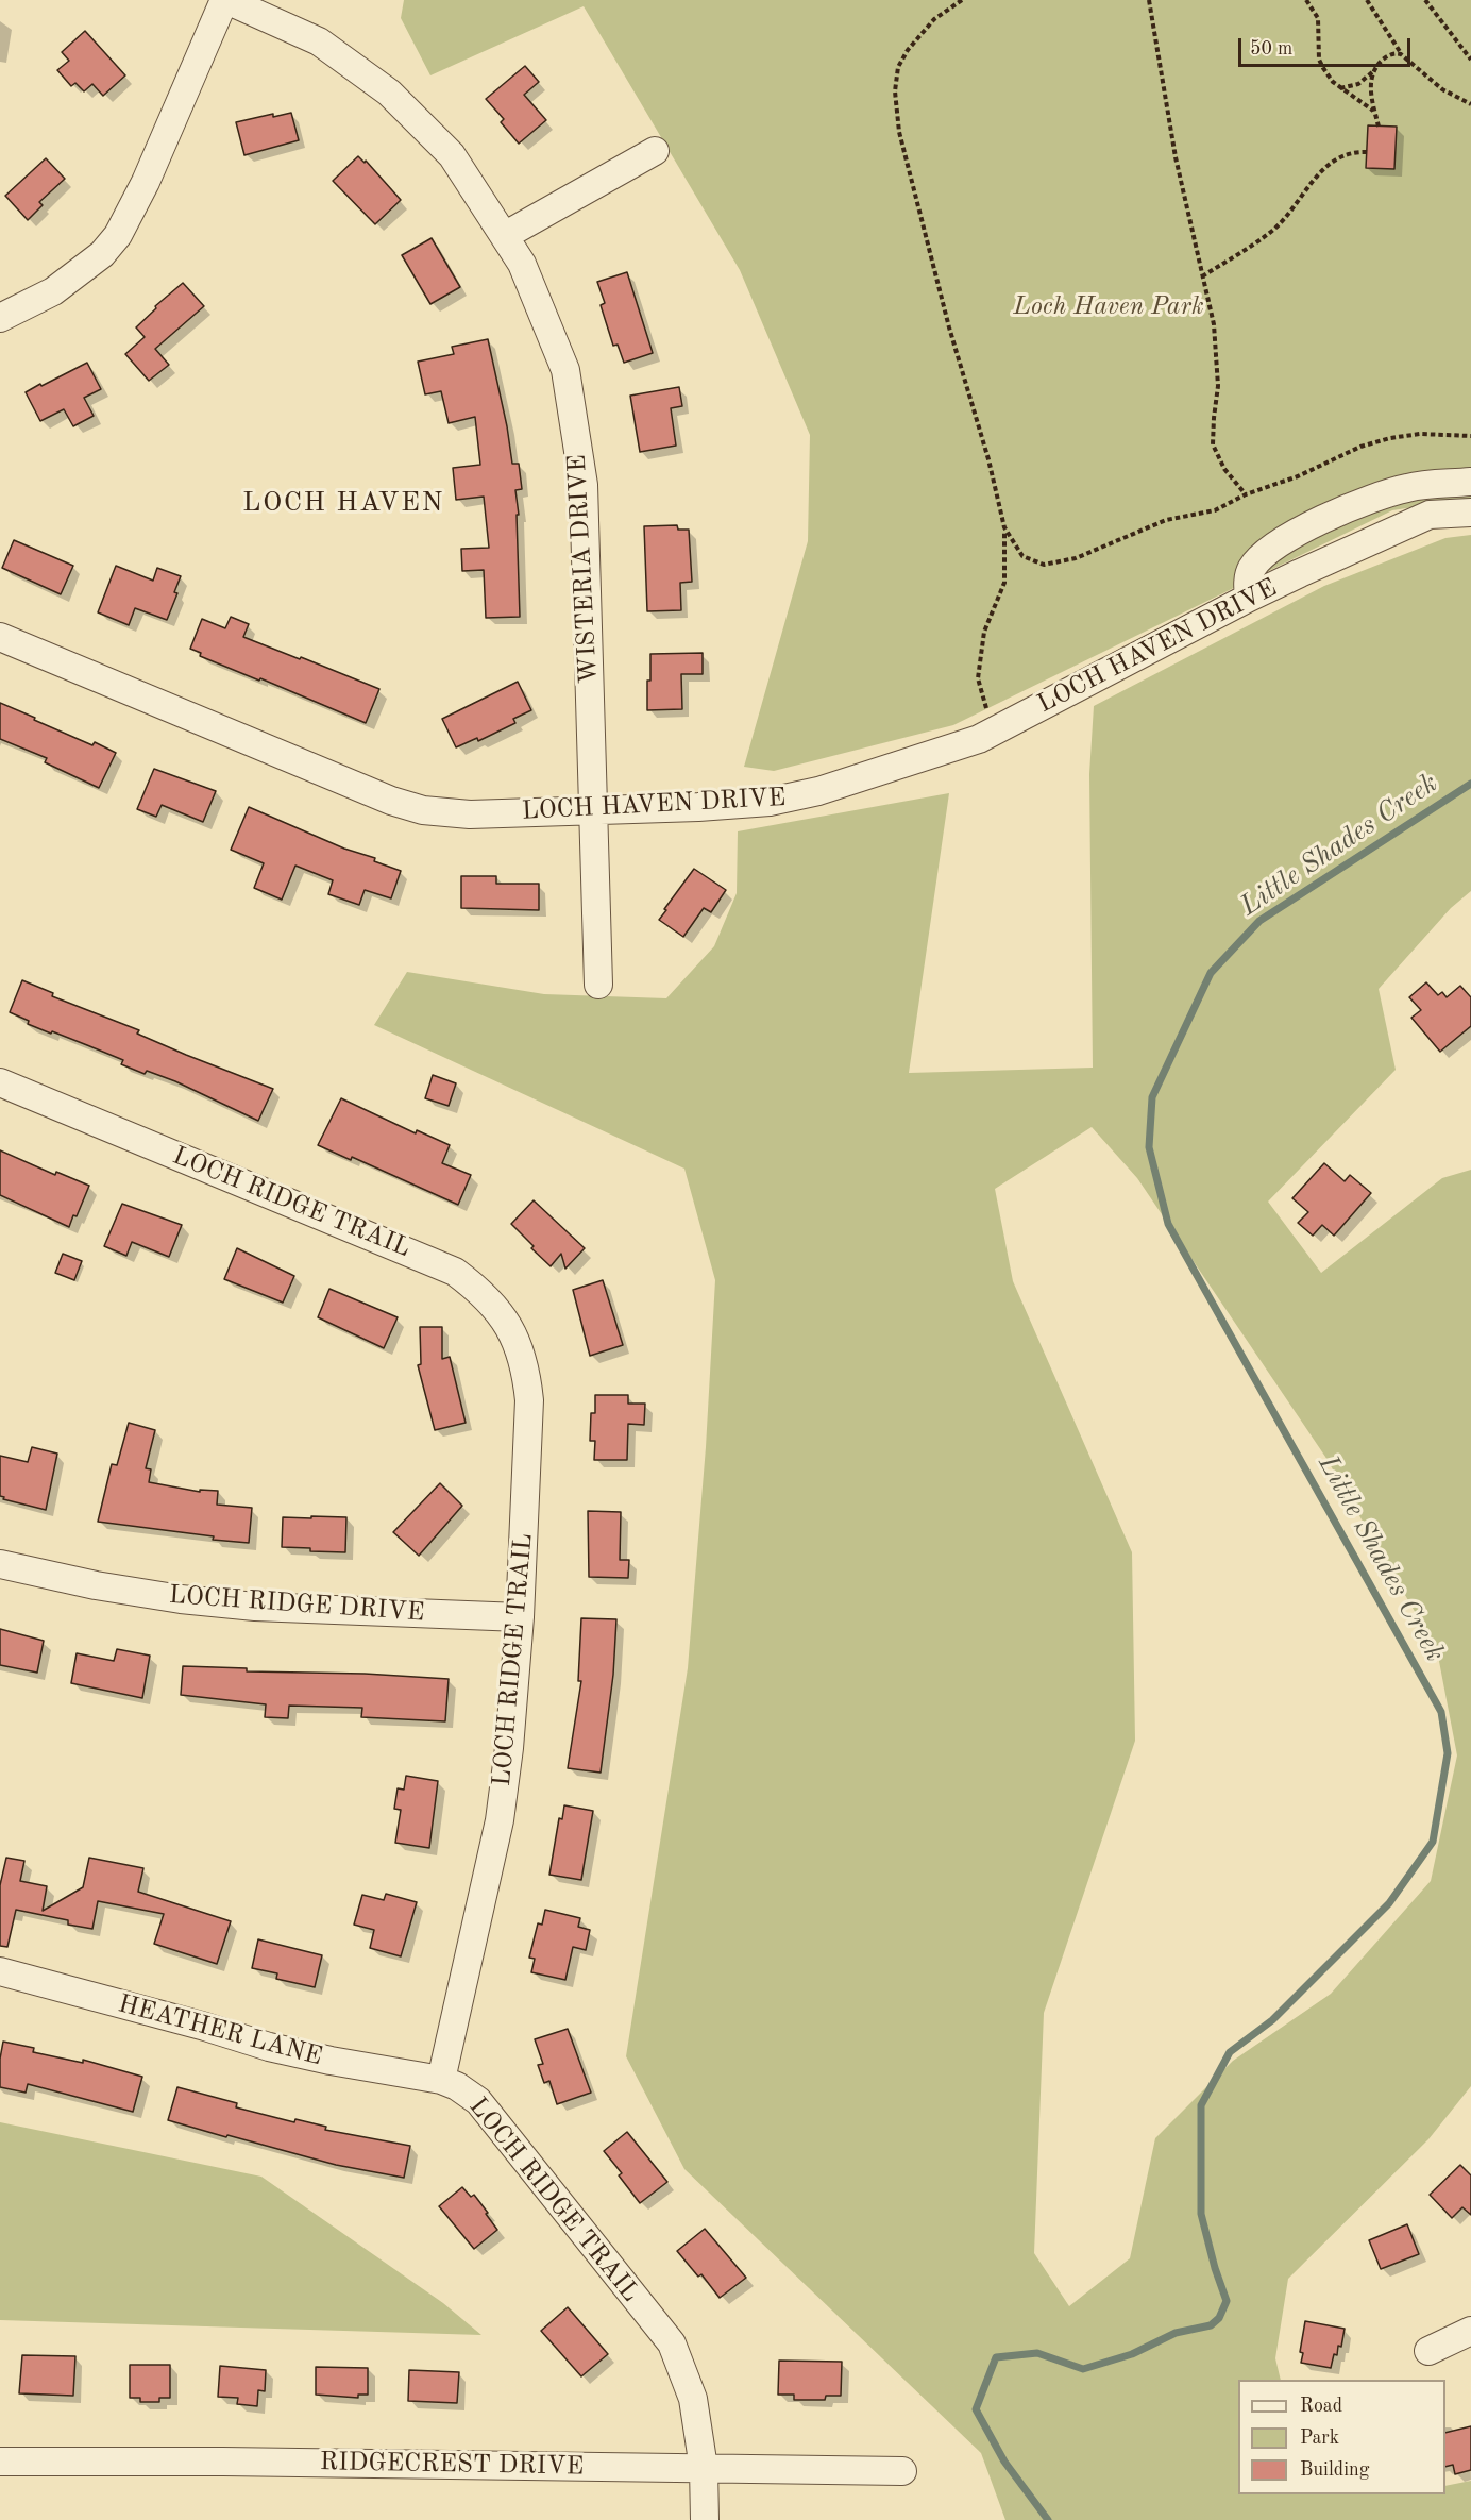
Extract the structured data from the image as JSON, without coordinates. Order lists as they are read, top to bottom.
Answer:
{
  "streets": {
    "street": [
      "WISTERIA DRIVE",
      "LOCH HAVEN DRIVE",
      "LOCH RIDGE TRAIL",
      "LOCH RIDGE DRIVE",
      "HEATHER LANE",
      "RIDGECREST DRIVE"
    ]
  },
  "crossings": [
    ["WISTERIA DRIVE", "LOCH HAVEN DRIVE"],
    ["LOCH RIDGE TRAIL", "LOCH RIDGE DRIVE"],
    ["LOCH RIDGE TRAIL", "HEATHER LANE"],
    ["LOCH RIDGE TRAIL", "RIDGECREST DRIVE"]
  ],
  "districts": ["LOCH HAVEN"],
  "water": ["Little Shades Creek"],
  "parks": ["Loch Haven Park"],
  "legend": ["Road", "Park", "Building"],
  "scale_bar": "50 m"
}
